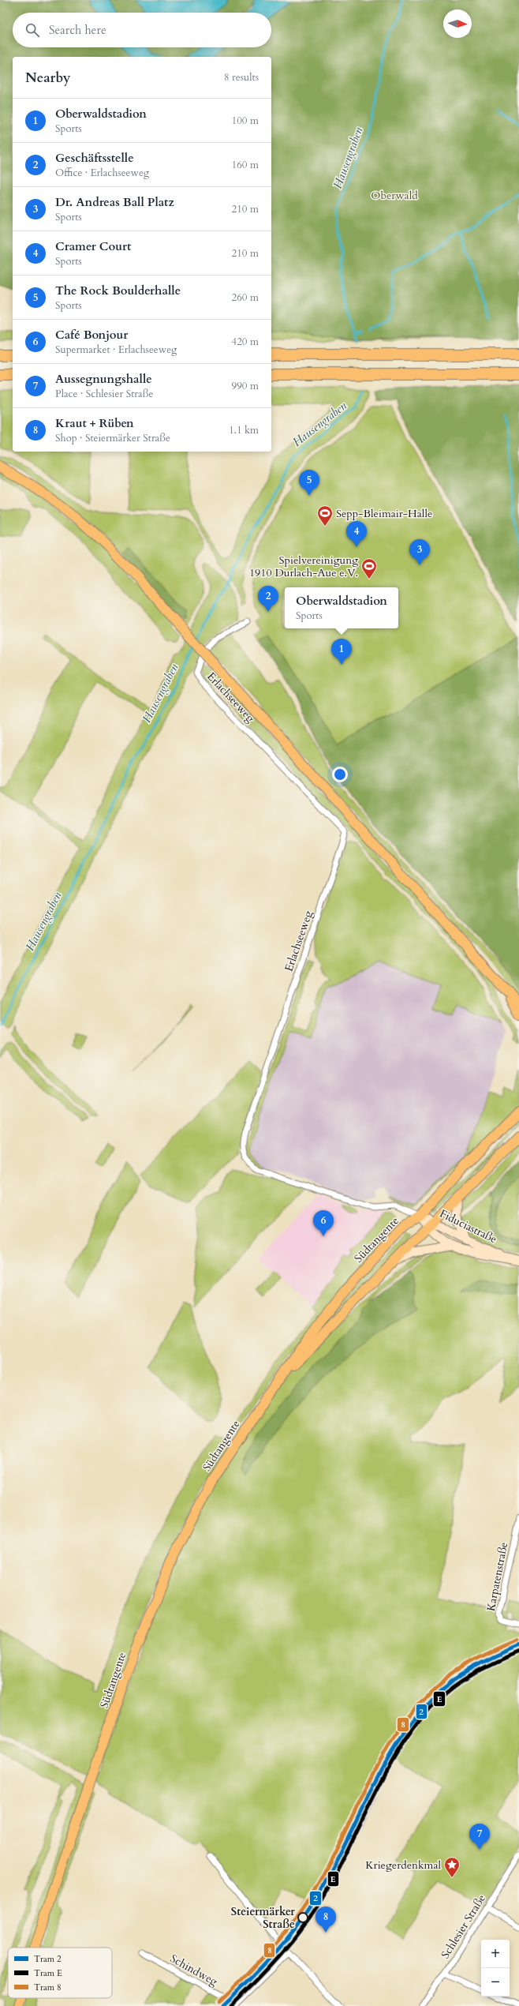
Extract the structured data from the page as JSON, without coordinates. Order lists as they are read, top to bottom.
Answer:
{
  "streets": {
    "main road": ["Fiduciastraße", "Südtangente"],
    "street": [
      "Erlachseeweg",
      "Karpatenstraße",
      "Schlesier Straße",
      "Schindweg"
    ]
  },
  "crossings": [
    ["Erlachseeweg", "Fiduciastraße"],
    ["Erlachseeweg", "Südtangente"],
    ["Fiduciastraße", "Südtangente"]
  ],
  "water": ["Hausengraben"],
  "parks": ["Oberwald"],
  "places": {
    "sports": ["Sepp-Bleimair-Halle", "Spielvereinigung 1910 Durlach-Aue e.V."],
    "place": ["Kriegerdenkmal"],
    "other": ["Steiermärker Straße"]
  },
  "lines": ["tram line 8", "tram line 2", "tram line E"],
  "legend": ["Tram 2", "Tram E", "Tram 8"],
  "north": "right",
  "page": {
    "search": "Search here",
    "heading": ["Nearby", "8 results"],
    "list": [
      {
        "mark": "1",
        "name": "Oberwaldstadion",
        "note": "Sports",
        "value": "100 m"
      },
      {
        "mark": "2",
        "name": "Geschäftsstelle",
        "note": "Office · Erlachseeweg",
        "value": "160 m"
      },
      {
        "mark": "3",
        "name": "Dr. Andreas Ball Platz",
        "note": "Sports",
        "value": "210 m"
      },
      {
        "mark": "4",
        "name": "Cramer Court",
        "note": "Sports",
        "value": "210 m"
      },
      {
        "mark": "5",
        "name": "The Rock Boulderhalle",
        "note": "Sports",
        "value": "260 m"
      },
      {
        "mark": "6",
        "name": "Café Bonjour",
        "note": "Supermarket · Erlachseeweg",
        "value": "420 m"
      },
      {
        "mark": "7",
        "name": "Aussegnungshalle",
        "note": "Place · Schlesier Straße",
        "value": "990 m"
      },
      {
        "mark": "8",
        "name": "Kraut + Rüben",
        "note": "Shop · Steiermärker Straße",
        "value": "1.1 km"
      }
    ],
    "pins": [
      "5",
      "4",
      "3",
      "2",
      "1",
      "6",
      "7",
      "8"
    ],
    "popup": ["Oberwaldstadion", "Sports"],
    "map_buttons": ["+", "−"]
  }
}
